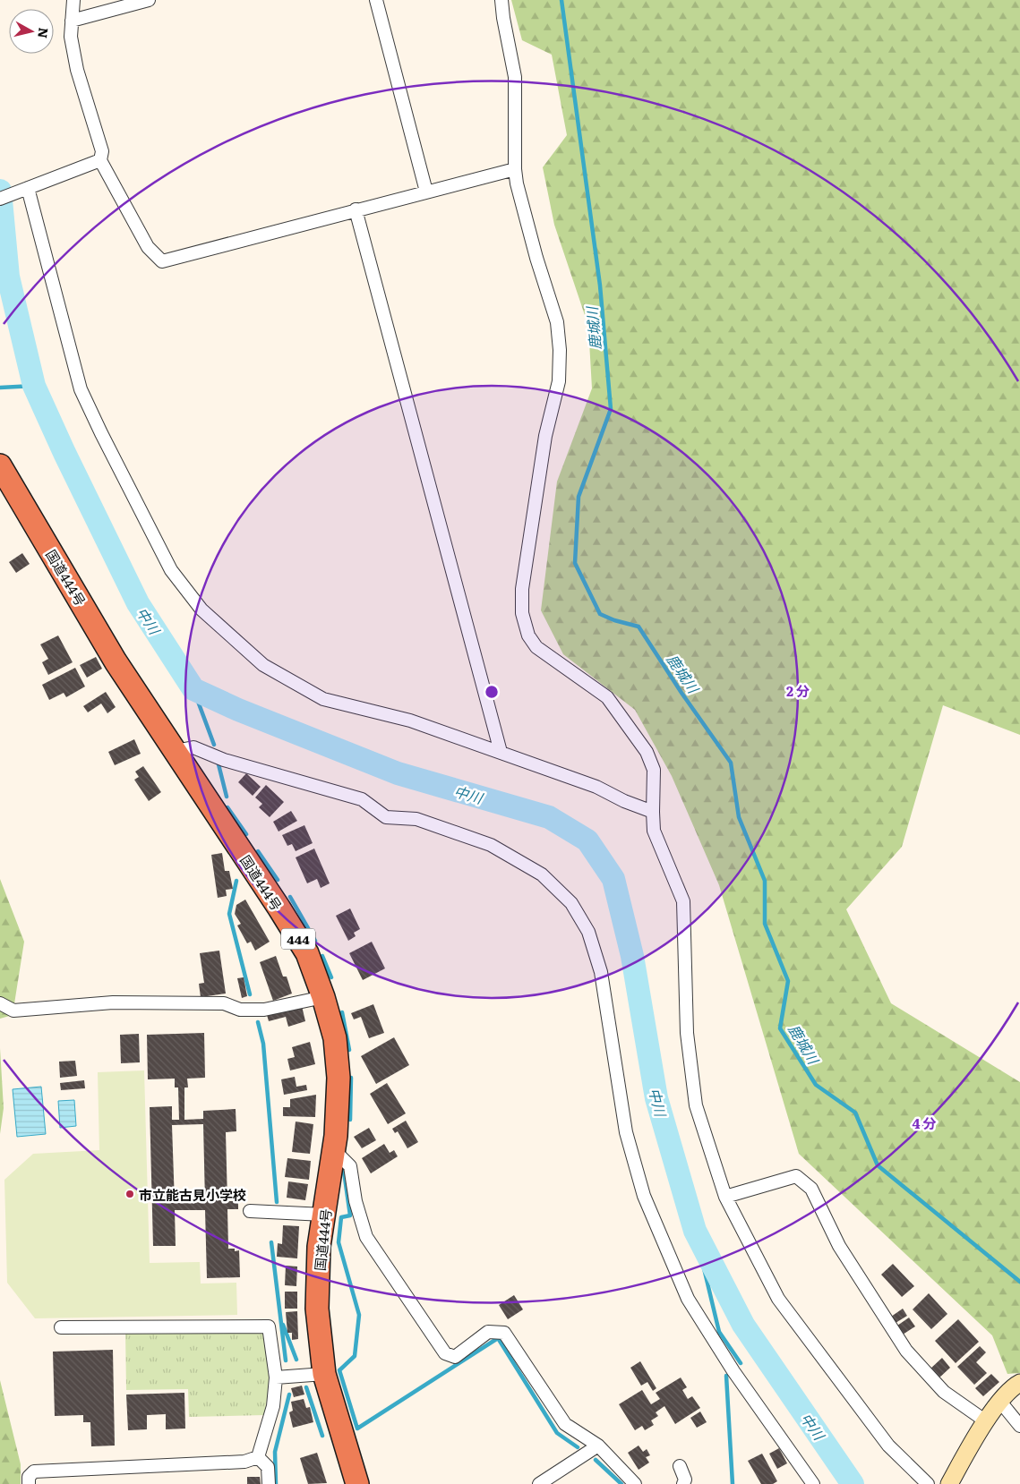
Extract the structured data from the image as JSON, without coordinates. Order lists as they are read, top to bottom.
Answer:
{
  "streets": {
    "highway": ["国道444号", "444"]
  },
  "water": ["鹿城川", "中川"],
  "places": ["市立能古見小学校"],
  "north": "right",
  "rings": ["2 分", "4 分"]
}
